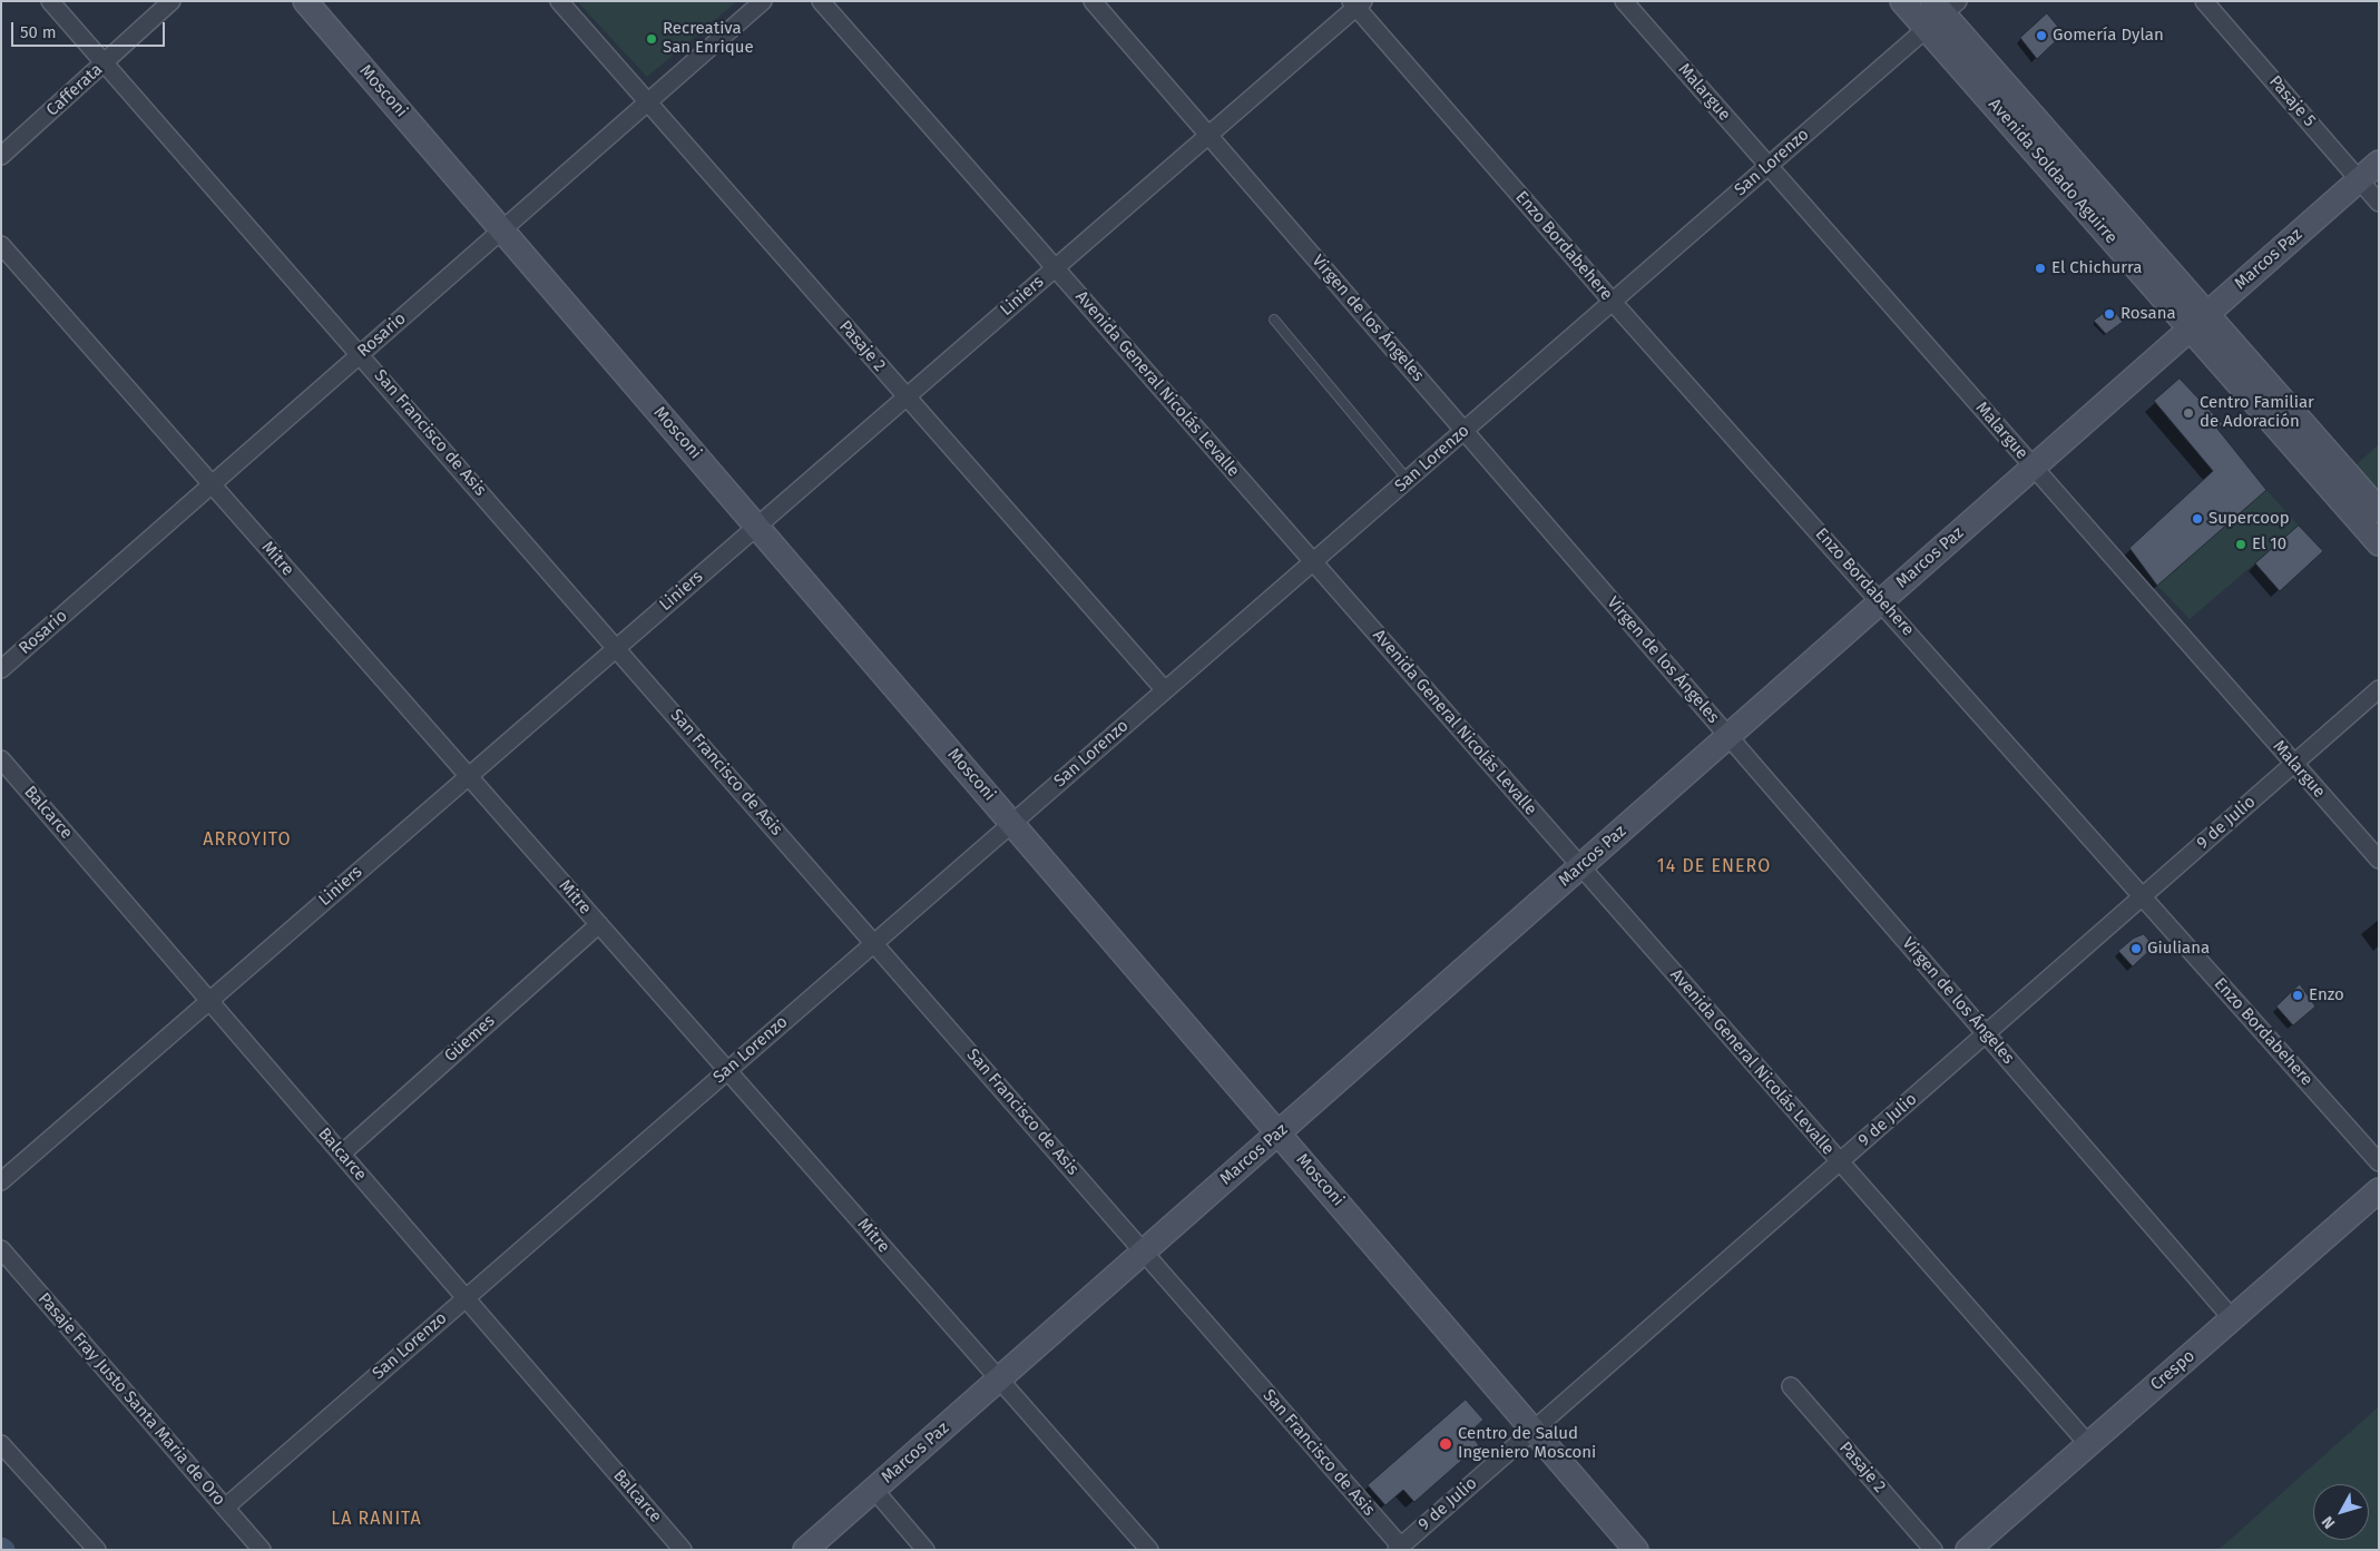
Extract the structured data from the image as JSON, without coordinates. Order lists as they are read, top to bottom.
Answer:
{
  "streets": {
    "street": [
      "Cafferata",
      "Mosconi",
      "Malargue",
      "Pasaje 5",
      "San Lorenzo",
      "Avenida Soldado Aguirre",
      "Enzo Bordabehere",
      "Marcos Paz",
      "Liniers",
      "Virgen de los Ángeles",
      "Rosario",
      "Pasaje 2",
      "Avenida General Nicolás Levalle",
      "San Francisco de Asis",
      "Mitre",
      "Balcarce",
      "9 de Julio",
      "Güemes",
      "Crespo",
      "Pasaje Fray Justo Santa Maria de Oro"
    ]
  },
  "crossings": [
    ["Cafferata", "San Francisco de Asis"],
    ["Mosconi", "San Lorenzo"],
    ["Mosconi", "Marcos Paz"],
    ["Mosconi", "Liniers"],
    ["Mosconi", "Rosario"],
    ["Mosconi", "9 de Julio"],
    ["Malargue", "San Lorenzo"],
    ["Malargue", "Marcos Paz"],
    ["Malargue", "9 de Julio"],
    ["Pasaje 5", "Marcos Paz"],
    ["San Lorenzo", "Avenida Soldado Aguirre"],
    ["San Lorenzo", "Enzo Bordabehere"],
    ["San Lorenzo", "Virgen de los Ángeles"],
    ["San Lorenzo", "Pasaje 2"],
    ["San Lorenzo", "Avenida General Nicolás Levalle"],
    ["San Lorenzo", "San Francisco de Asis"],
    ["San Lorenzo", "Mitre"],
    ["San Lorenzo", "Balcarce"],
    ["San Lorenzo", "Pasaje Fray Justo Santa Maria de Oro"],
    ["Avenida Soldado Aguirre", "Marcos Paz"],
    ["Enzo Bordabehere", "Marcos Paz"],
    ["Enzo Bordabehere", "Liniers"],
    ["Enzo Bordabehere", "9 de Julio"],
    ["Marcos Paz", "Virgen de los Ángeles"],
    ["Marcos Paz", "Avenida General Nicolás Levalle"],
    ["Marcos Paz", "San Francisco de Asis"],
    ["Marcos Paz", "Mitre"],
    ["Liniers", "Virgen de los Ángeles"],
    ["Liniers", "Pasaje 2"],
    ["Liniers", "Avenida General Nicolás Levalle"],
    ["Liniers", "San Francisco de Asis"],
    ["Liniers", "Mitre"],
    ["Liniers", "Balcarce"],
    ["Virgen de los Ángeles", "9 de Julio"],
    ["Virgen de los Ángeles", "Crespo"],
    ["Rosario", "Pasaje 2"],
    ["Rosario", "San Francisco de Asis"],
    ["Rosario", "Mitre"],
    ["Avenida General Nicolás Levalle", "9 de Julio"],
    ["Avenida General Nicolás Levalle", "Crespo"],
    ["San Francisco de Asis", "9 de Julio"],
    ["Mitre", "Güemes"],
    ["Balcarce", "Güemes"]
  ],
  "districts": ["ARROYITO", "14 DE ENERO", "LA RANITA"],
  "places": [
    "Gomería Dylan",
    "Recreativa San Enrique",
    "El Chichurra",
    "Rosana",
    "Centro Familiar de Adoración",
    "Supercoop",
    "El 10",
    "Giuliana",
    "Enzo",
    "Centro de Salud Ingeniero Mosconi"
  ],
  "scale_bar": "50 m",
  "north": "bottom left"
}
